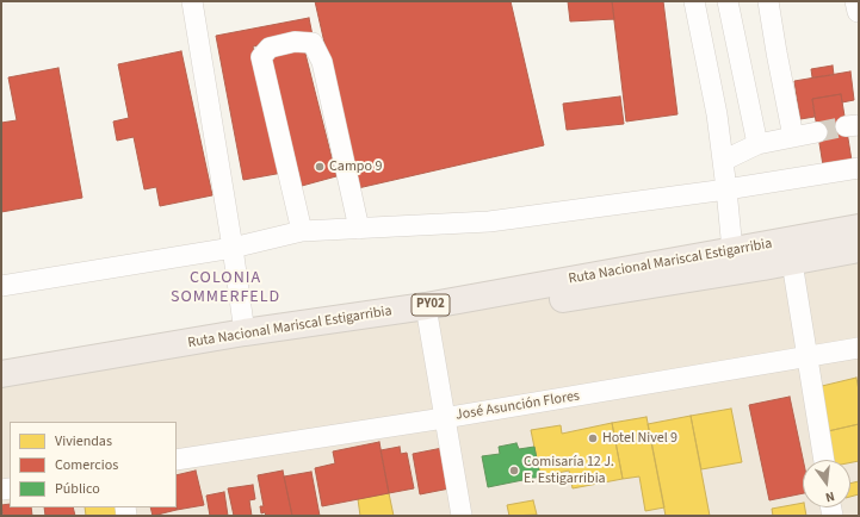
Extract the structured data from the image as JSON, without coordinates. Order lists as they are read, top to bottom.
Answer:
{
  "streets": {
    "highway": ["Ruta Nacional Mariscal Estigarribia", "PY02"],
    "street": ["José Asunción Flores"]
  },
  "districts": ["COLONIA SOMMERFELD"],
  "places": ["Campo 9", "Hotel Nivel 9", "Comisaría 12 J. E. Estigarribia"],
  "legend": ["Viviendas", "Comercios", "Público"],
  "north": "bottom"
}
